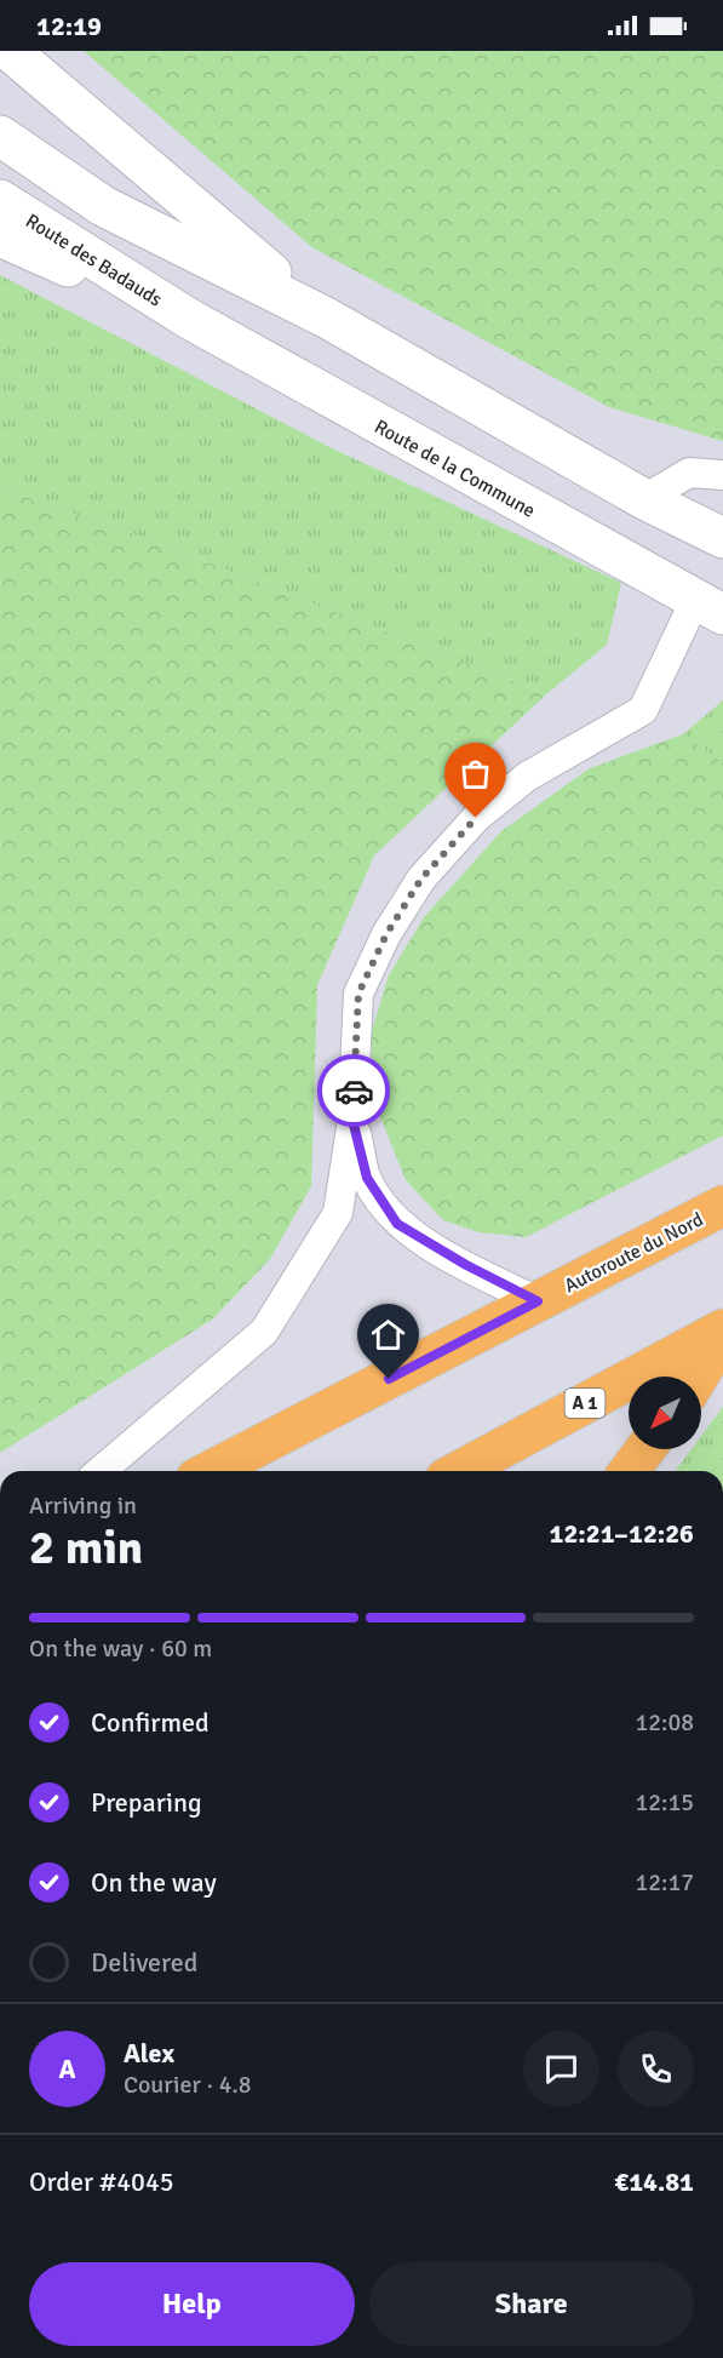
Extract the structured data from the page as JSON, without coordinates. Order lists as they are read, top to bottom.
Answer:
{
  "streets": {
    "highway": ["Autoroute du Nord", "A 1"],
    "main road": ["Route des Badauds", "Route de la Commune"]
  },
  "crossings": [
    ["Route des Badauds", "Route de la Commune"]
  ],
  "north": "bottom left",
  "page": {
    "status": "12:19",
    "heading": ["2 min", "Arriving in", "12:21–12:26"],
    "panel": [
      "Alex",
      "Courier · 4.8",
      "Order #4045",
      "€14.81"
    ],
    "bar": "On the way · 60 m",
    "list": [
      ["Confirmed", "12:08"],
      ["Preparing", "12:15"],
      ["On the way", "12:17"],
      "Delivered"
    ],
    "round": "A",
    "buttons": ["Help", "Share"]
  }
}
